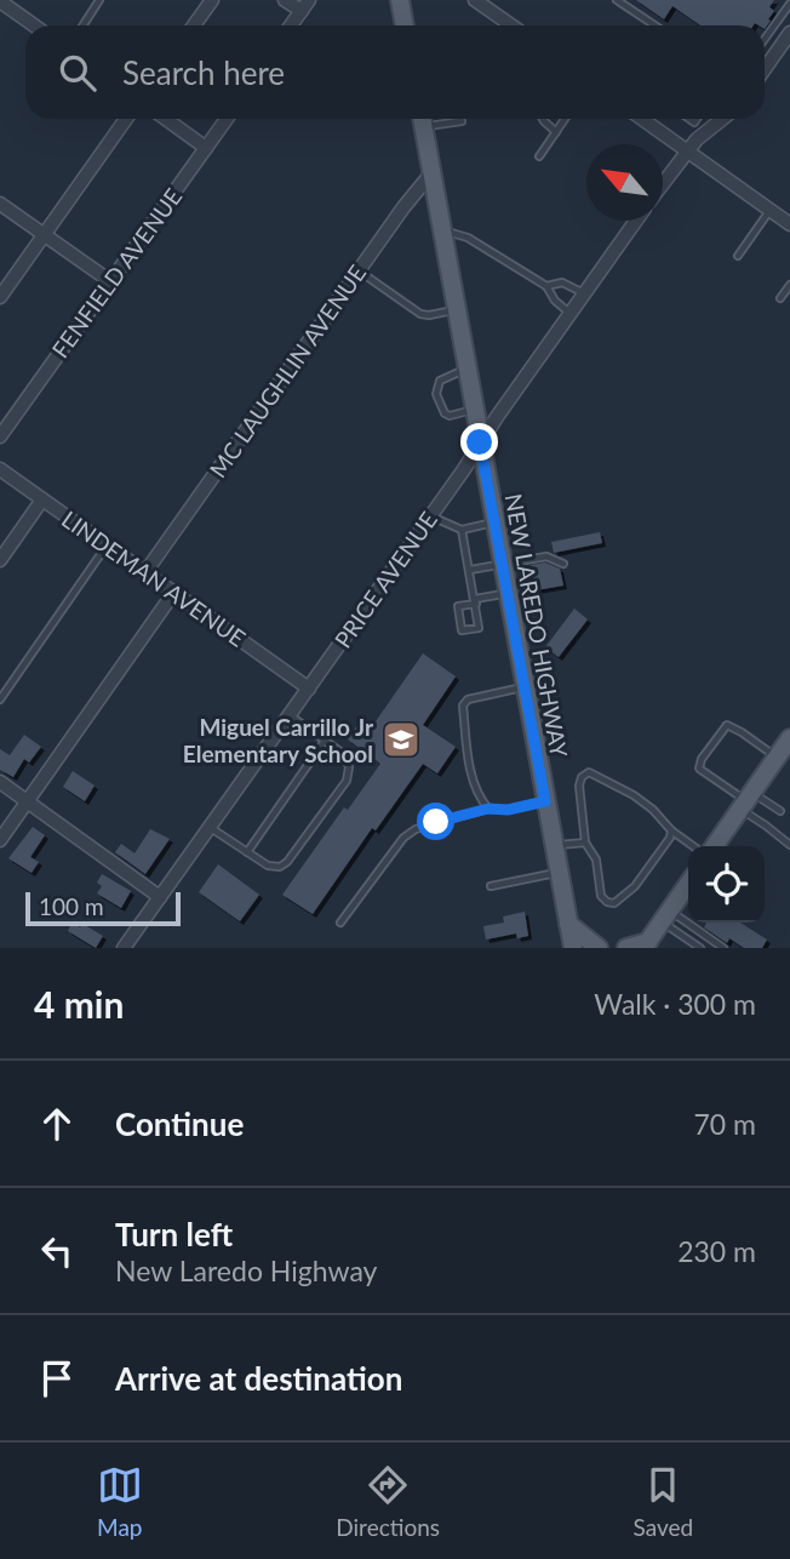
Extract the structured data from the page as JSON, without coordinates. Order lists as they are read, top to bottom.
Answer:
{
  "streets": {
    "main road": ["NEW LAREDO HIGHWAY"],
    "street": [
      "FENFIELD AVENUE",
      "MC LAUGHLIN AVENUE",
      "LINDEMAN AVENUE",
      "PRICE AVENUE"
    ]
  },
  "crossings": [
    ["MC LAUGHLIN AVENUE", "LINDEMAN AVENUE"],
    ["MC LAUGHLIN AVENUE", "NEW LAREDO HIGHWAY"],
    ["LINDEMAN AVENUE", "PRICE AVENUE"],
    ["PRICE AVENUE", "NEW LAREDO HIGHWAY"]
  ],
  "places": {
    "school or university": ["Miguel Carrillo Jr Elementary School"]
  },
  "scale_bar": "100 m",
  "north": "top left",
  "page": {
    "search": "Search here",
    "scale": "100 m",
    "heading": ["4 min", "Walk · 300 m"],
    "list": [
      ["Continue", "70 m"],
      ["Turn left", "New Laredo Highway", "230 m"],
      "Arrive at destination"
    ],
    "nav": ["Map", "Directions", "Saved"]
  }
}
